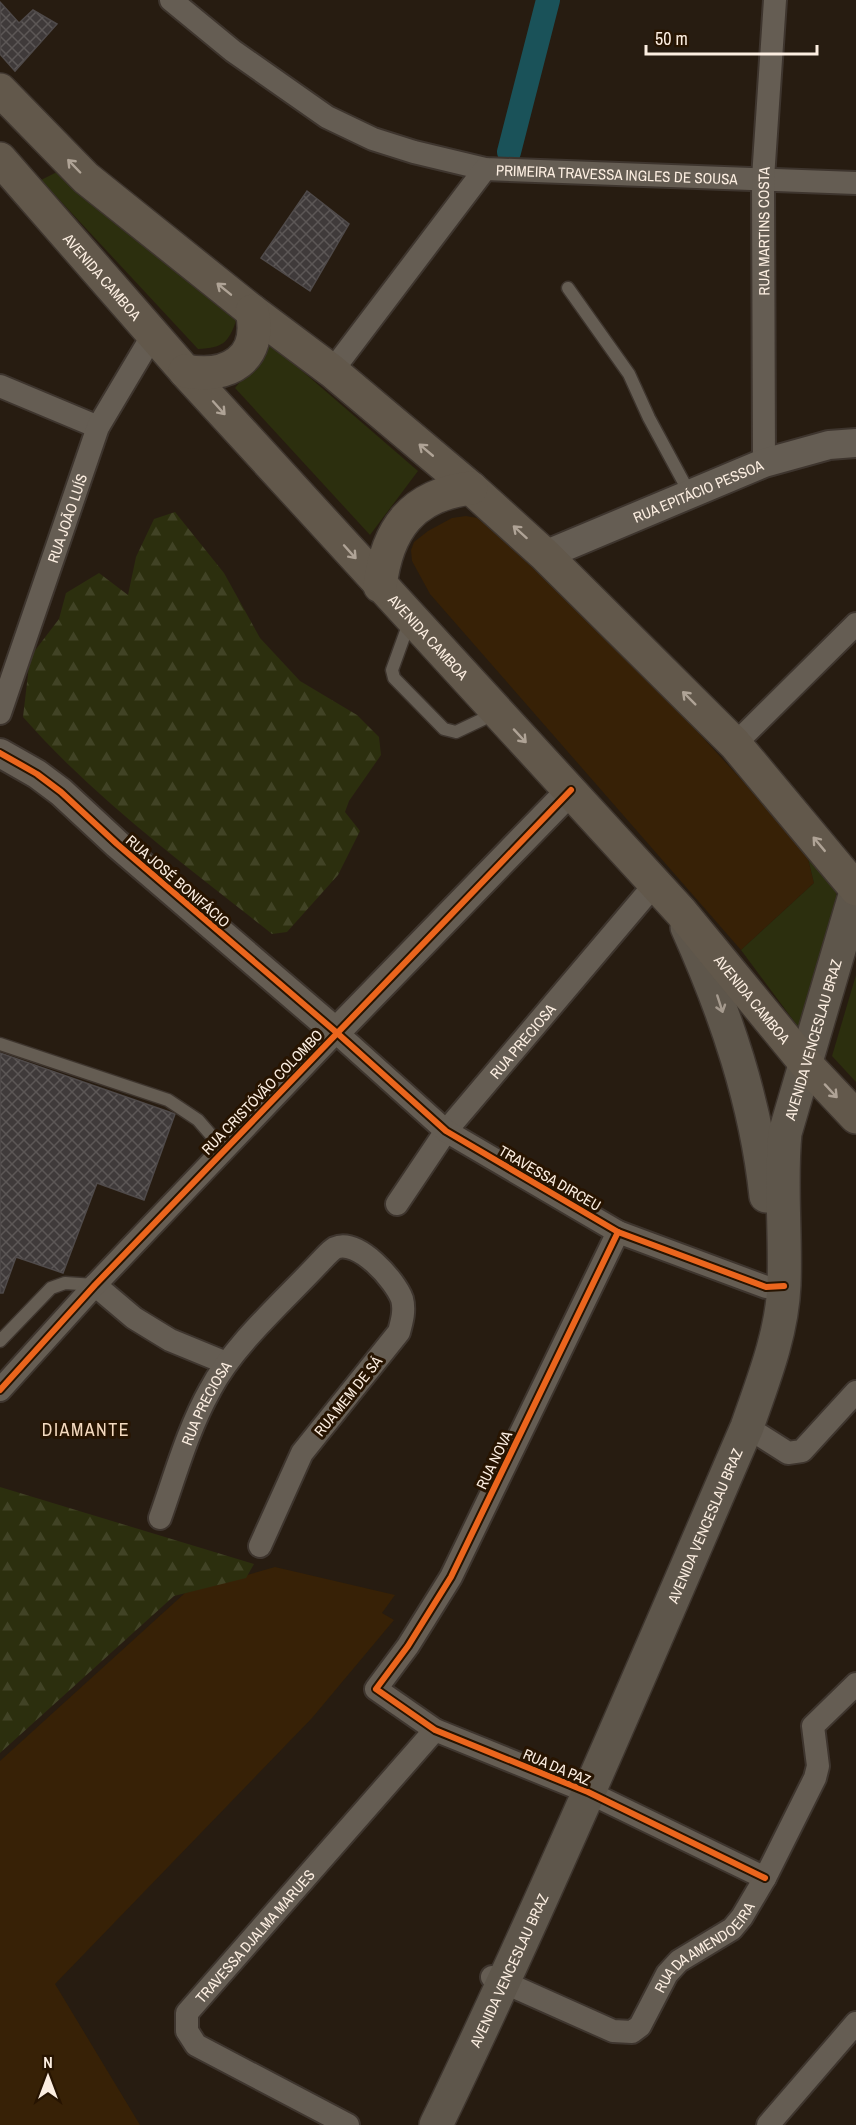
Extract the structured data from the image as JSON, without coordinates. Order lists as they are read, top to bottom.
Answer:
{
  "streets": {
    "main road": ["AVENIDA CAMBOA", "AVENIDA VENCESLAU BRAZ"],
    "street": [
      "PRIMEIRA TRAVESSA INGLES DE SOUSA",
      "RUA MARTINS COSTA",
      "RUA EPITÁCIO PESSOA",
      "RUA JOÃO LUÍS",
      "RUA JOSÉ BONIFÁCIO",
      "RUA PRECIOSA",
      "RUA CRISTÓVÃO COLOMBO",
      "TRAVESSA DIRCEU",
      "RUA MEM DE SÁ",
      "RUA NOVA",
      "RUA DA PAZ",
      "TRAVESSA DJALMA MARUES",
      "RUA DA AMENDOEIRA"
    ]
  },
  "crossings": [
    ["PRIMEIRA TRAVESSA INGLES DE SOUSA", "RUA MARTINS COSTA"],
    ["RUA MARTINS COSTA", "RUA EPITÁCIO PESSOA"],
    ["AVENIDA CAMBOA", "RUA JOÃO LUÍS"],
    ["AVENIDA CAMBOA", "AVENIDA VENCESLAU BRAZ"],
    ["AVENIDA CAMBOA", "RUA PRECIOSA"],
    ["AVENIDA CAMBOA", "RUA CRISTÓVÃO COLOMBO"],
    ["RUA JOSÉ BONIFÁCIO", "RUA CRISTÓVÃO COLOMBO"],
    ["RUA JOSÉ BONIFÁCIO", "TRAVESSA DIRCEU"],
    ["AVENIDA VENCESLAU BRAZ", "TRAVESSA DIRCEU"],
    ["AVENIDA VENCESLAU BRAZ", "RUA DA PAZ"],
    ["AVENIDA VENCESLAU BRAZ", "RUA DA AMENDOEIRA"],
    ["RUA PRECIOSA", "TRAVESSA DIRCEU"],
    ["RUA PRECIOSA", "RUA MEM DE SÁ"],
    ["RUA CRISTÓVÃO COLOMBO", "TRAVESSA DIRCEU"],
    ["TRAVESSA DIRCEU", "RUA NOVA"],
    ["RUA NOVA", "RUA DA PAZ"],
    ["RUA DA PAZ", "TRAVESSA DJALMA MARUES"],
    ["RUA DA PAZ", "RUA DA AMENDOEIRA"]
  ],
  "districts": ["DIAMANTE"],
  "scale_bar": "50 m",
  "north": "top"
}
